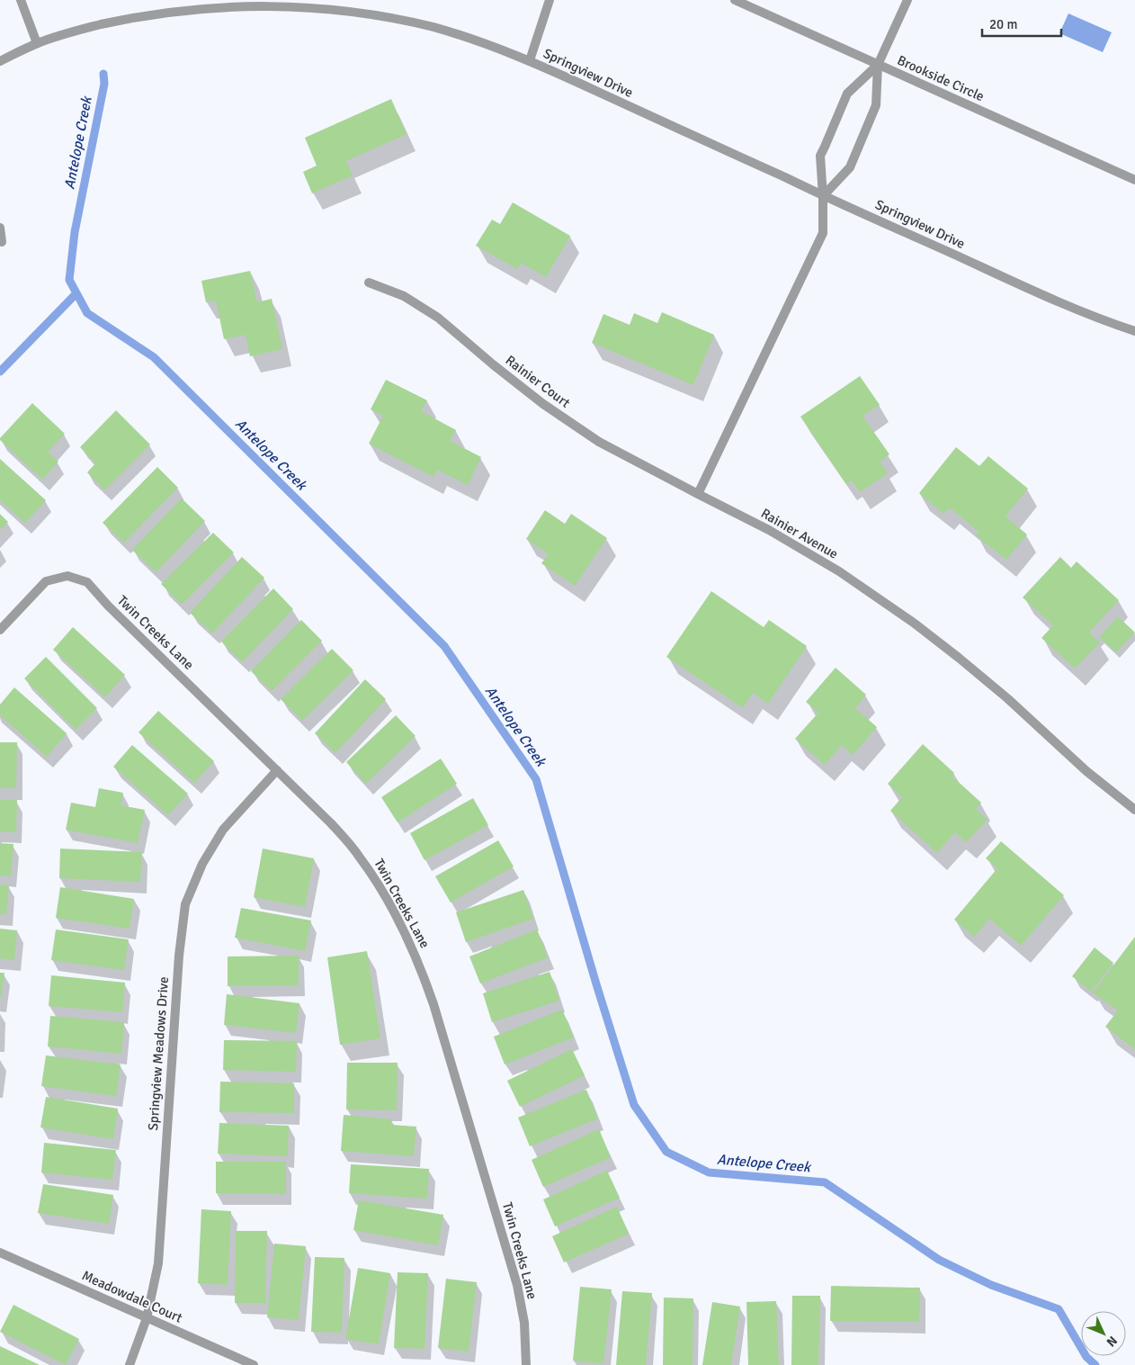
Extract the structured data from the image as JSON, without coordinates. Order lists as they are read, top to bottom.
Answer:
{
  "streets": {
    "street": [
      "Springview Drive",
      "Brookside Circle",
      "Rainier Court",
      "Rainier Avenue",
      "Twin Creeks Lane",
      "Springview Meadows Drive",
      "Meadowdale Court"
    ]
  },
  "crossings": [
    ["Rainier Court", "Rainier Avenue"],
    ["Twin Creeks Lane", "Springview Meadows Drive"],
    ["Springview Meadows Drive", "Meadowdale Court"]
  ],
  "water": ["Antelope Creek"],
  "scale_bar": "20 m",
  "north": "bottom right"
}
